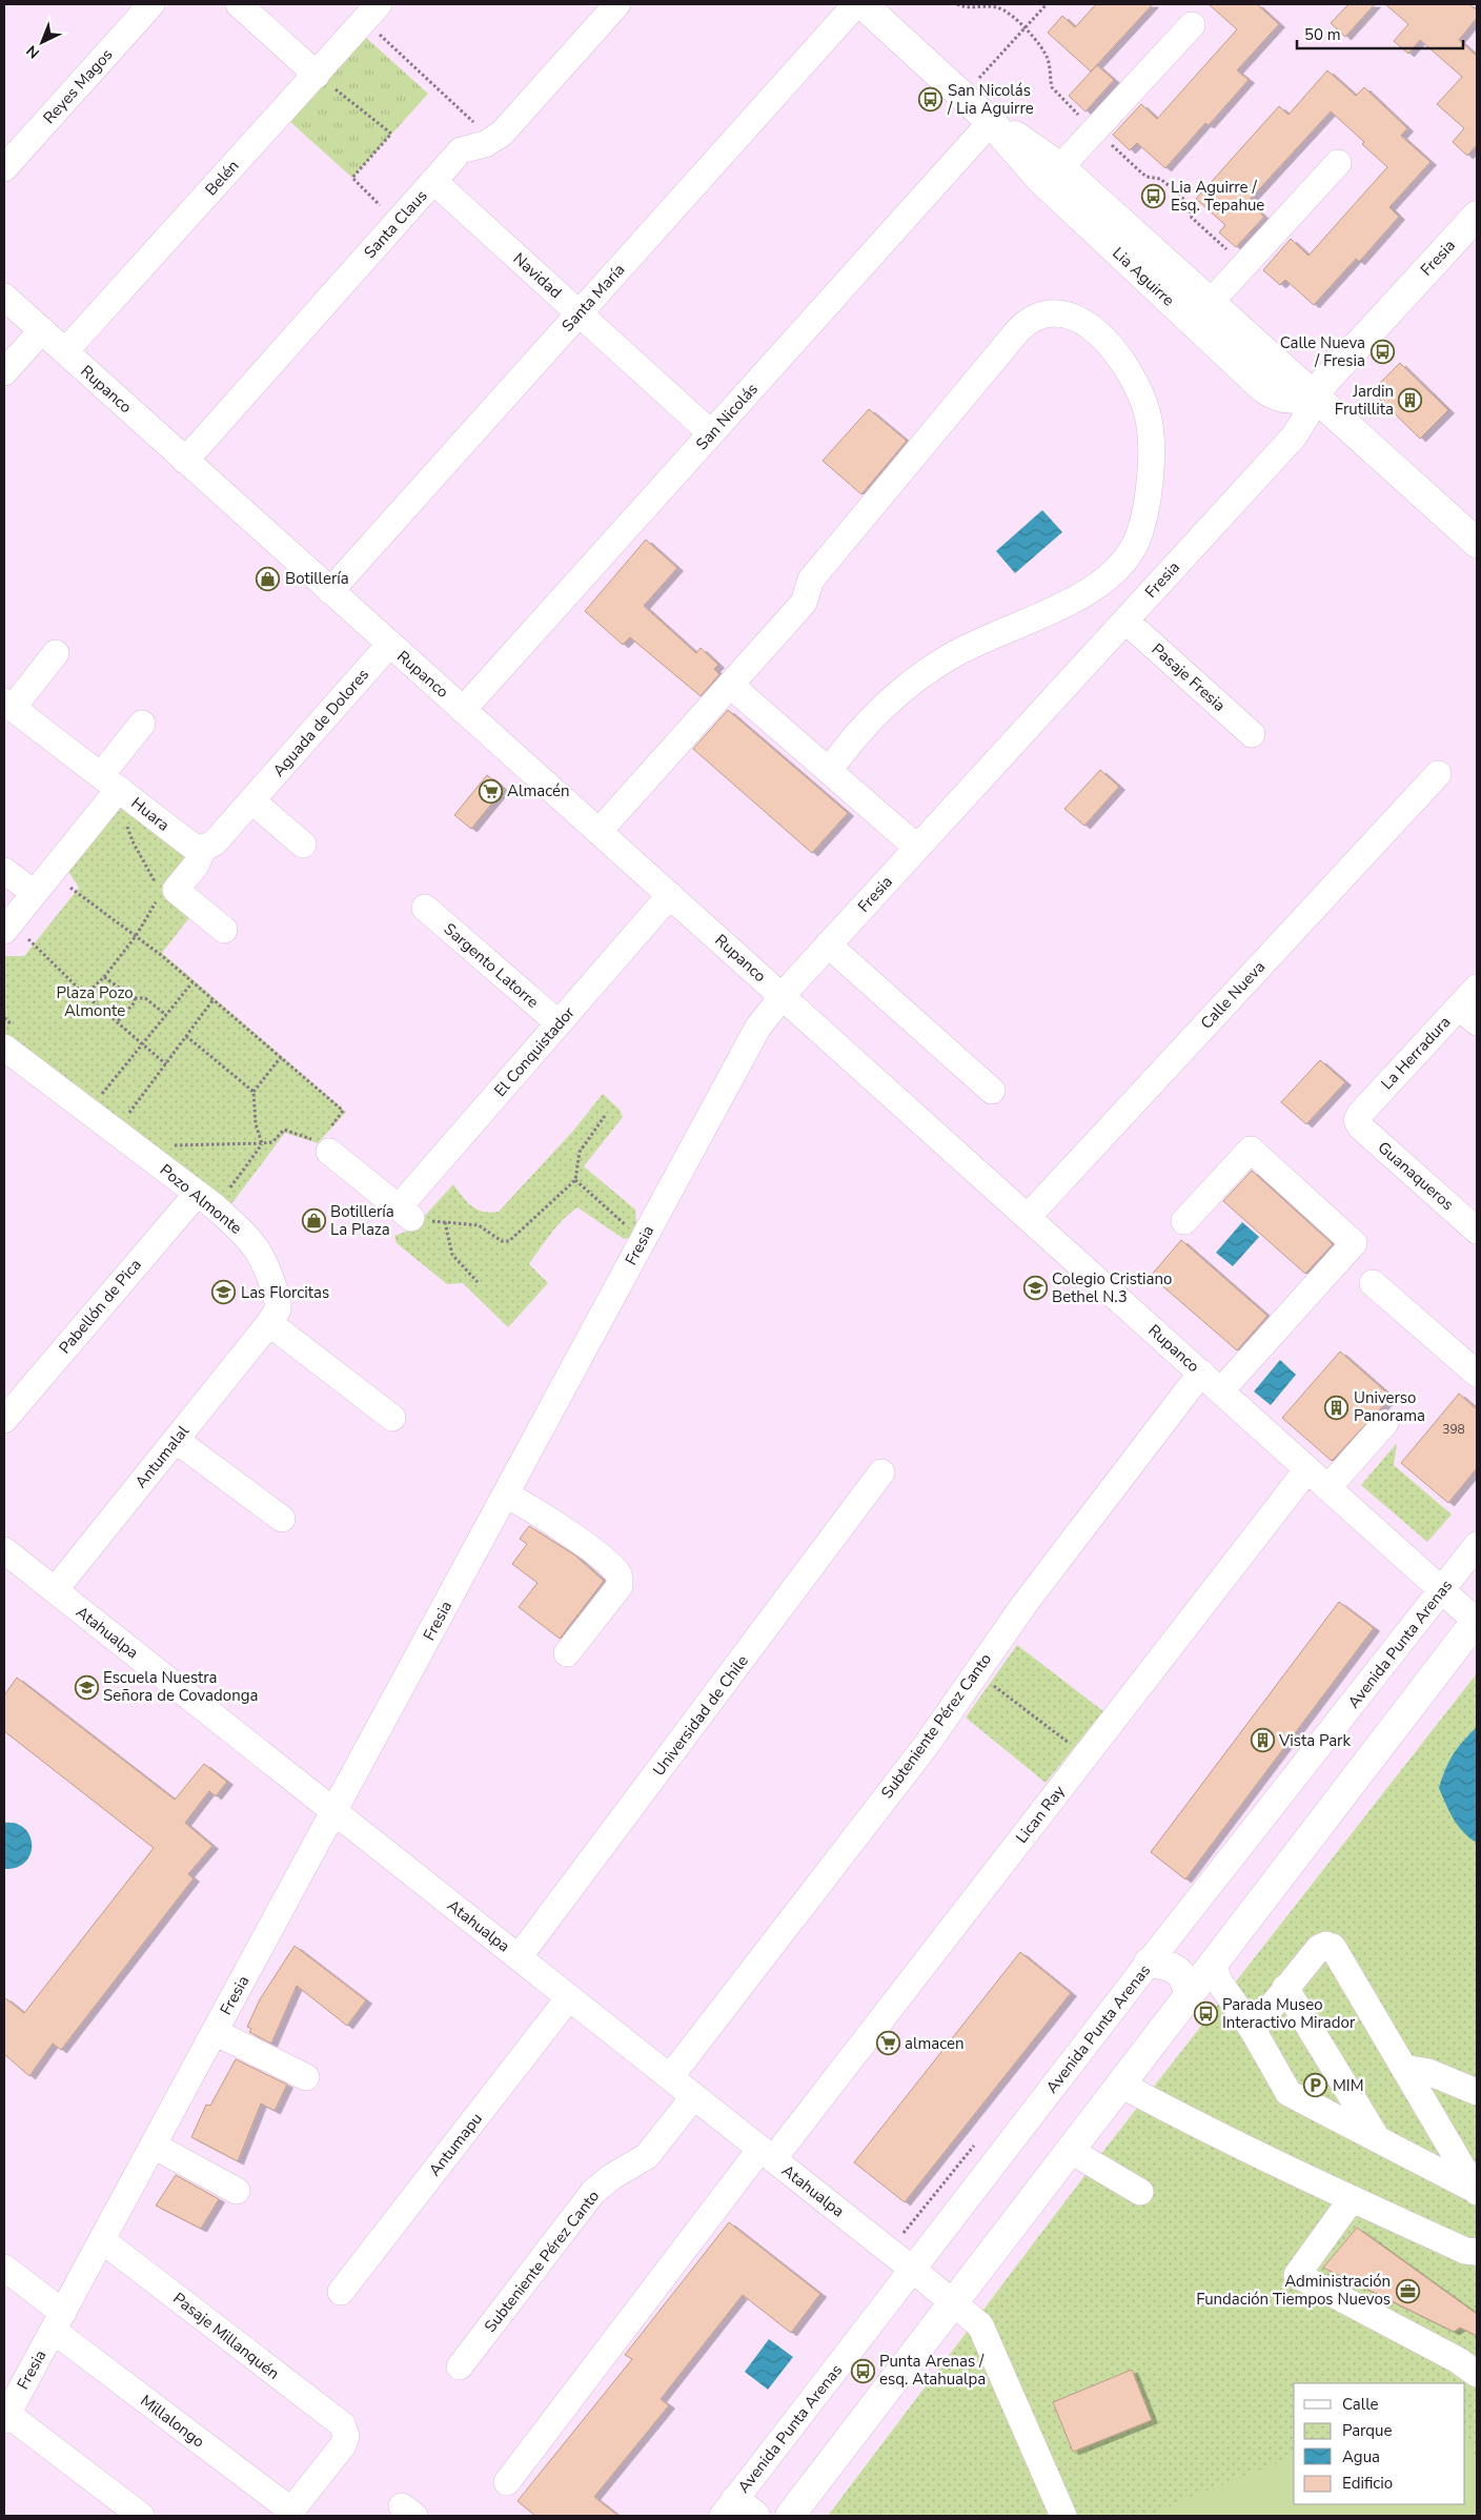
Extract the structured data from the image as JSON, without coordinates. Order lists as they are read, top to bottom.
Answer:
{
  "streets": {
    "main road": ["Fresia", "Lia Aguirre"],
    "street": [
      "Reyes Magos",
      "Belén",
      "Santa Claus",
      "Navidad",
      "Santa María",
      "Rupanco",
      "San Nicolás",
      "Pasaje Fresia",
      "Aguada de Dolores",
      "Huara",
      "Sargento Latorre",
      "Calle Nueva",
      "El Conquistador",
      "La Herradura",
      "Guanaqueros",
      "Pozo Almonte",
      "Pabellón de Pica",
      "Antumalal",
      "Atahualpa",
      "Avenida Punta Arenas",
      "Universidad de Chile",
      "Subteniente Pérez Canto",
      "Lican Ray",
      "Antumapu",
      "Pasaje Millanquén",
      "Millalongo"
    ]
  },
  "crossings": [
    ["Belén", "Rupanco"],
    ["Santa Claus", "Navidad"],
    ["Santa Claus", "Rupanco"],
    ["Fresia", "Lia Aguirre"],
    ["Fresia", "Rupanco"],
    ["Fresia", "Pasaje Fresia"],
    ["Fresia", "Atahualpa"],
    ["Fresia", "Pasaje Millanquén"],
    ["Fresia", "Millalongo"],
    ["Navidad", "Santa María"],
    ["Navidad", "San Nicolás"],
    ["Lia Aguirre", "San Nicolás"],
    ["Santa María", "Rupanco"],
    ["Rupanco", "San Nicolás"],
    ["Rupanco", "Aguada de Dolores"],
    ["Rupanco", "Calle Nueva"],
    ["Rupanco", "El Conquistador"],
    ["Rupanco", "Avenida Punta Arenas"],
    ["Rupanco", "Subteniente Pérez Canto"],
    ["Rupanco", "Lican Ray"],
    ["Aguada de Dolores", "Huara"],
    ["Sargento Latorre", "El Conquistador"],
    ["La Herradura", "Guanaqueros"],
    ["Pozo Almonte", "Pabellón de Pica"],
    ["Pozo Almonte", "Antumalal"],
    ["Antumalal", "Atahualpa"],
    ["Atahualpa", "Avenida Punta Arenas"],
    ["Atahualpa", "Universidad de Chile"],
    ["Atahualpa", "Subteniente Pérez Canto"],
    ["Atahualpa", "Lican Ray"],
    ["Atahualpa", "Antumapu"],
    ["Pasaje Millanquén", "Millalongo"]
  ],
  "parks": ["Plaza Pozo Almonte"],
  "places": {
    "bus stop": [
      "San Nicolás / Lia Aguirre",
      "Lia Aguirre / Esq. Tepahue",
      "Calle Nueva / Fresia",
      "Parada Museo Interactivo Mirador",
      "Punta Arenas / esq. Atahualpa"
    ],
    "building": ["Jardin Frutillita", "Universo Panorama", "Vista Park"],
    "shop": ["Botillería", "Botillería La Plaza"],
    "supermarket": ["Almacén", "almacen"],
    "school or university": ["Colegio Cristiano Bethel N.3", "Las Florcitas", "Escuela Nuestra Señora de Covadonga"],
    "parking": ["MIM"],
    "office": ["Administración Fundación Tiempos Nuevos"]
  },
  "house_numbers": ["398"],
  "legend": [
    "Calle",
    "Parque",
    "Agua",
    "Edificio"
  ],
  "scale_bar": "50 m",
  "north": "bottom left"
}
